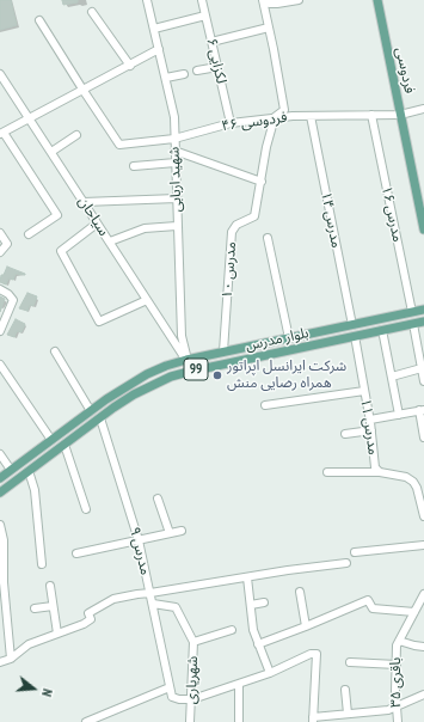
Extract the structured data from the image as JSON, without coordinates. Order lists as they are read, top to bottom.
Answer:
{
  "streets": {
    "main road": ["فردوسی", "بلوار مدرس", "99"],
    "street": [
      "لکزایی ۶",
      "فردوسی ۴۶",
      "شهید اربابی",
      "مدرس ۱۶",
      "سیاحان",
      "مدرس ۱۴",
      "مدرس ۱۰",
      "مدرس ۱۱",
      "مدرس ۹",
      "شهریاری",
      "باقری ۳۵"
    ]
  },
  "crossings": [
    ["لکزایی ۶", "فردوسی ۴۶"],
    ["فردوسی", "فردوسی ۴۶"],
    ["فردوسی ۴۶", "شهید اربابی"],
    ["فردوسی ۴۶", "مدرس ۱۶"],
    ["فردوسی ۴۶", "مدرس ۱۴"],
    ["فردوسی ۴۶", "مدرس ۱۰"],
    ["شهید اربابی", "سیاحان"],
    ["شهید اربابی", "بلوار مدرس"],
    ["مدرس ۱۶", "بلوار مدرس"],
    ["مدرس ۱۴", "بلوار مدرس"],
    ["مدرس ۱۰", "بلوار مدرس"],
    ["بلوار مدرس", "مدرس ۱۱"],
    ["بلوار مدرس", "مدرس ۹"],
    ["مدرس ۹", "شهریاری"]
  ],
  "places": ["شرکت ایرانسل اپراتور همراه رضایی منش"],
  "north": "right"
}
